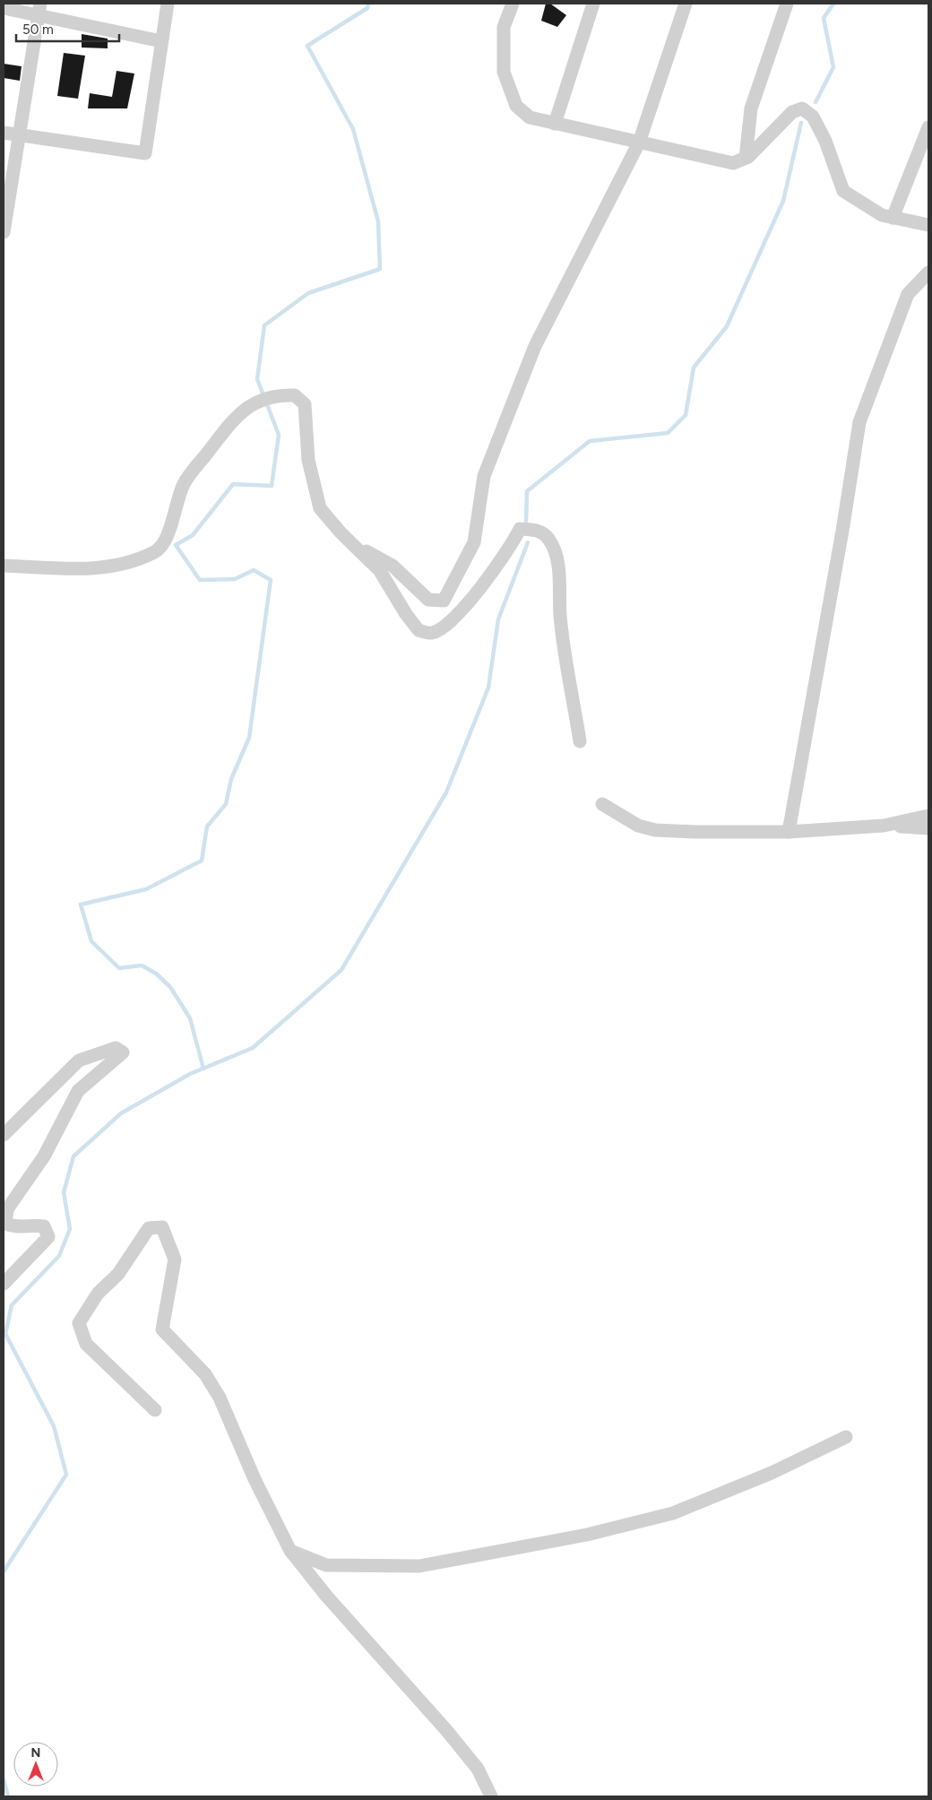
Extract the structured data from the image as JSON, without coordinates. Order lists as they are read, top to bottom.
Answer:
{
  "scale_bar": "50 m",
  "north": "top"
}
